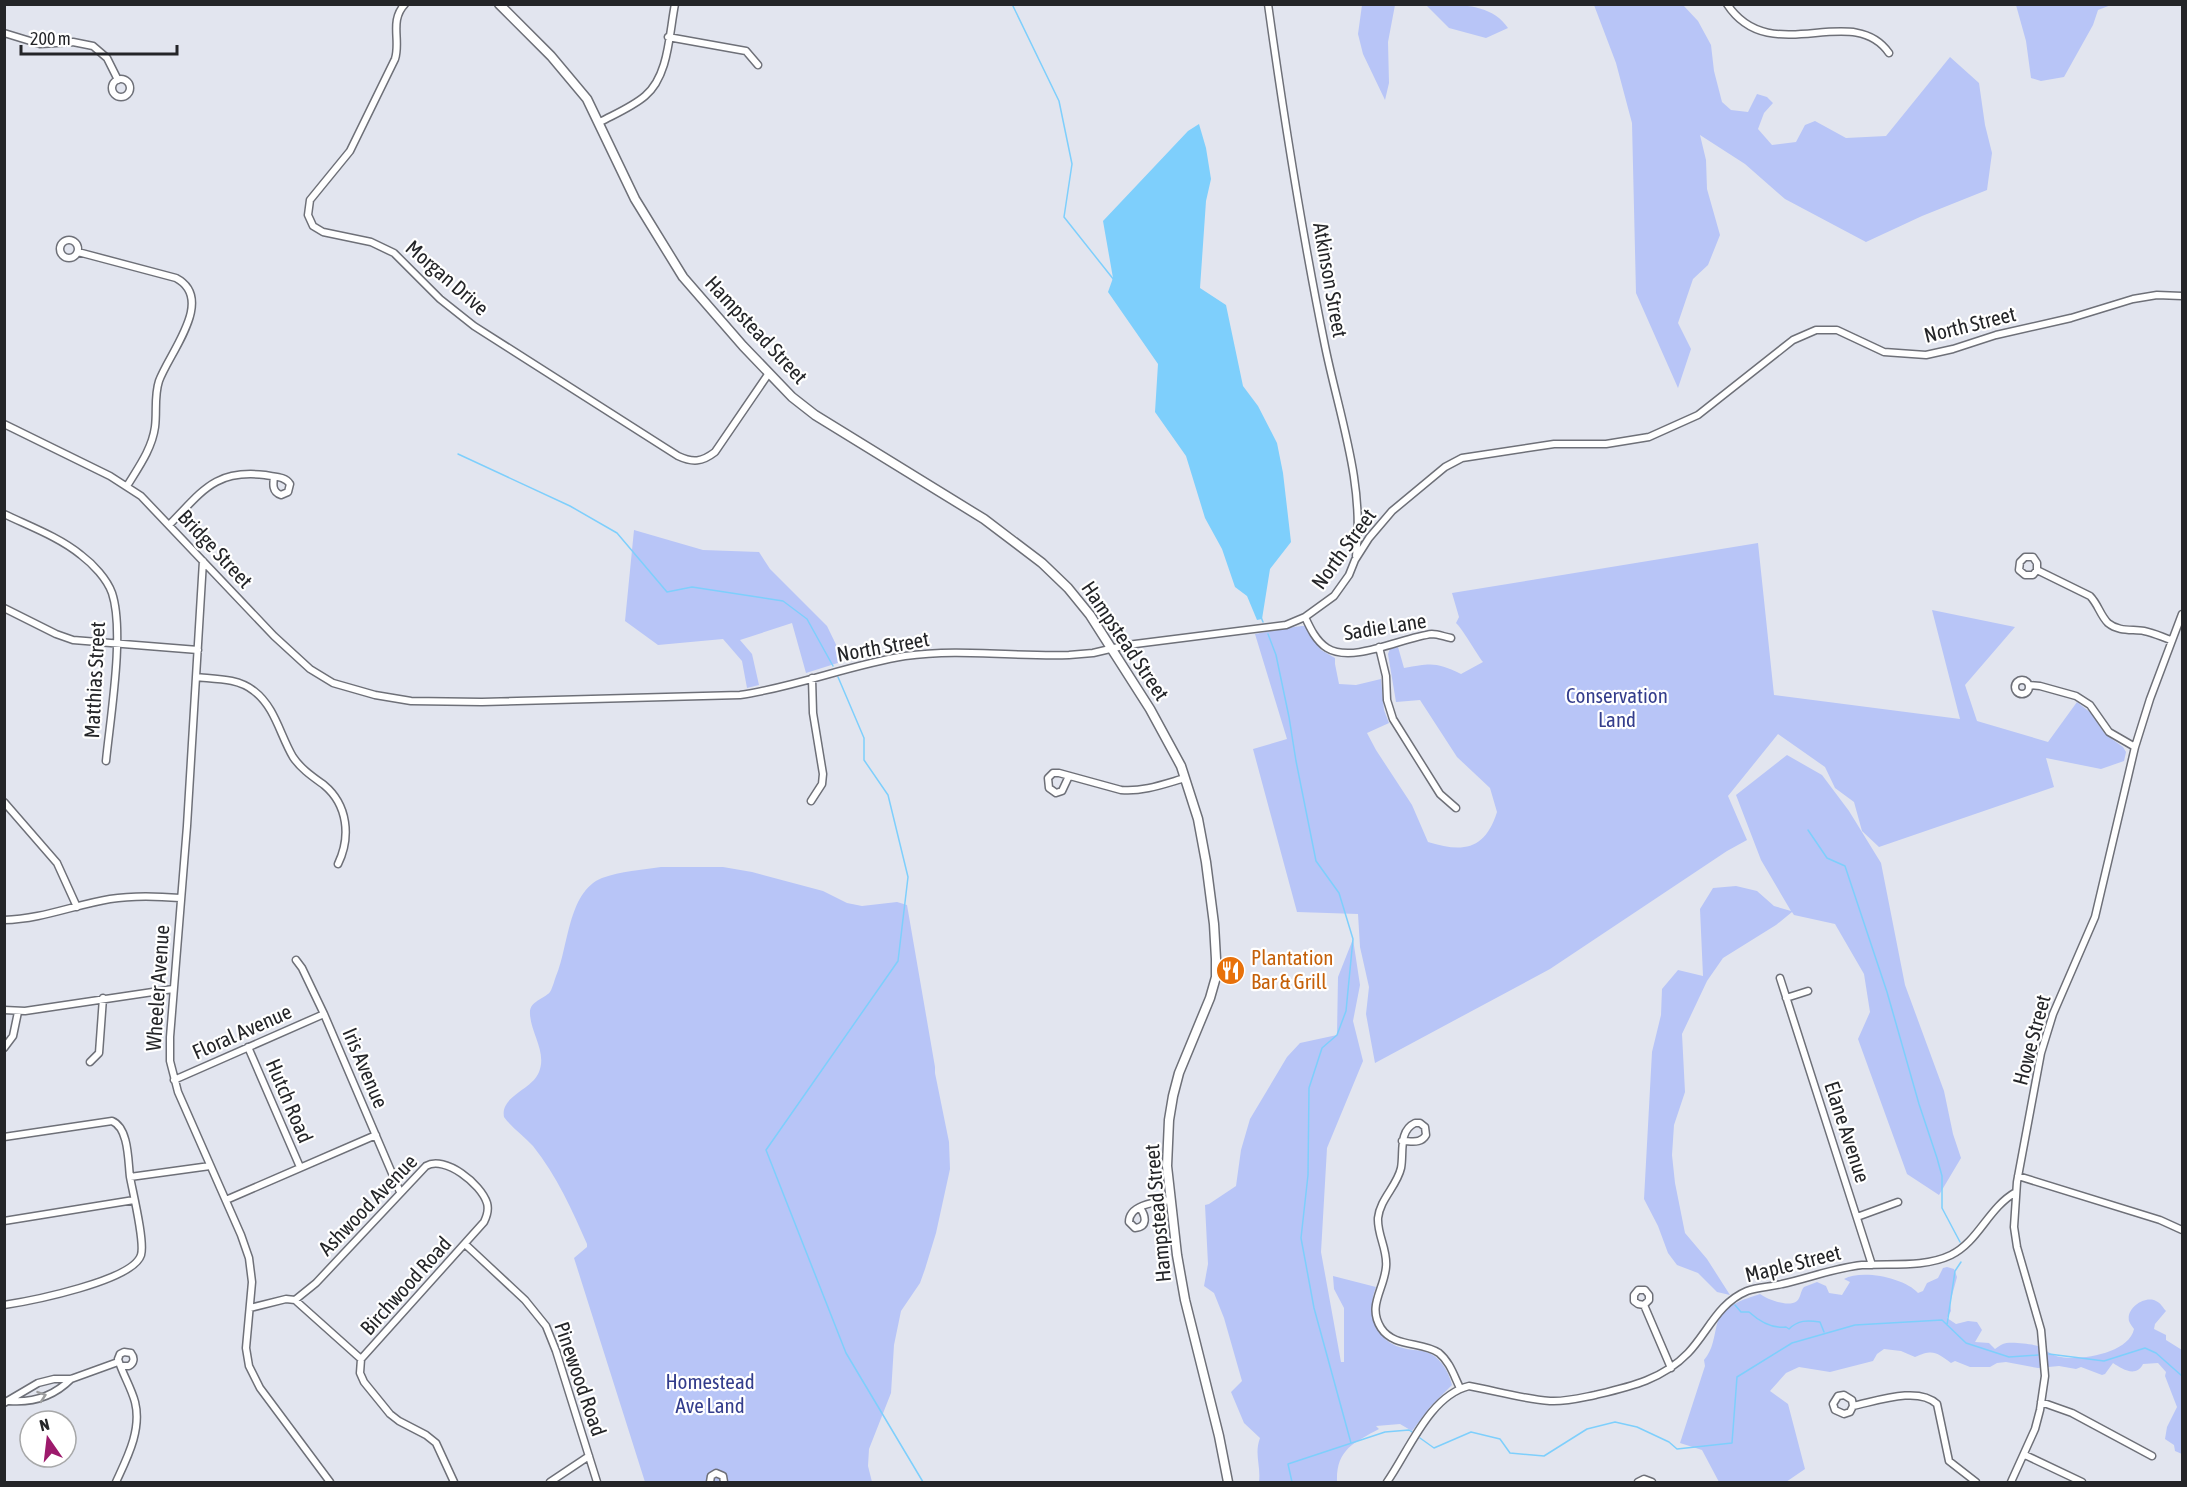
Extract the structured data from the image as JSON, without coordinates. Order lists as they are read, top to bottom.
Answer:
{
  "streets": {
    "main road": ["Hampstead Street"],
    "street": [
      "Morgan Drive",
      "Atkinson Street",
      "North Street",
      "Bridge Street",
      "Sadie Lane",
      "Matthias Street",
      "Wheeler Avenue",
      "Floral Avenue",
      "Howe Street",
      "Iris Avenue",
      "Hutch Road",
      "Elane Avenue",
      "Ashwood Avenue",
      "Maple Street",
      "Birchwood Road",
      "Pinewood Road"
    ]
  },
  "crossings": [
    ["Morgan Drive", "Hampstead Street"],
    ["Atkinson Street", "North Street"],
    ["North Street", "Hampstead Street"],
    ["North Street", "Bridge Street"],
    ["North Street", "Sadie Lane"],
    ["Bridge Street", "Wheeler Avenue"],
    ["Wheeler Avenue", "Floral Avenue"],
    ["Floral Avenue", "Iris Avenue"],
    ["Floral Avenue", "Hutch Road"],
    ["Howe Street", "Maple Street"],
    ["Iris Avenue", "Ashwood Avenue"],
    ["Elane Avenue", "Maple Street"],
    ["Ashwood Avenue", "Birchwood Road"],
    ["Birchwood Road", "Pinewood Road"]
  ],
  "parks": ["Conservation Land", "Homestead Ave Land"],
  "places": {
    "restaurant": ["Plantation Bar & Grill"]
  },
  "scale_bar": "200 m",
  "north": "top"
}
